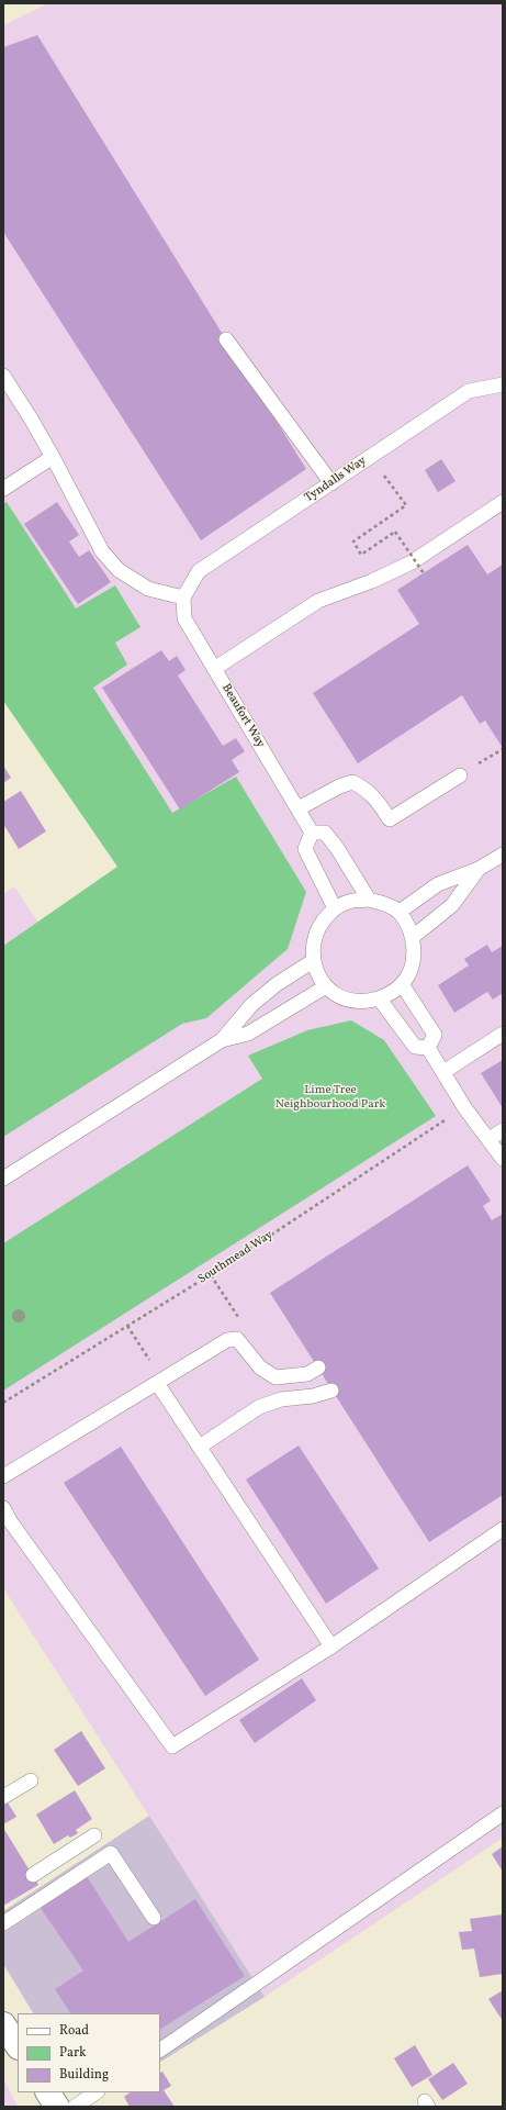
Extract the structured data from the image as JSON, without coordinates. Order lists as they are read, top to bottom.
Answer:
{
  "streets": {
    "lane": ["Tyndalls Way", "Beaufort Way"],
    "path": ["Southmead Way"]
  },
  "crossings": [
    ["Tyndalls Way", "Beaufort Way"]
  ],
  "parks": ["Lime Tree Neighbourhood Park"],
  "legend": ["Road", "Park", "Building"]
}
